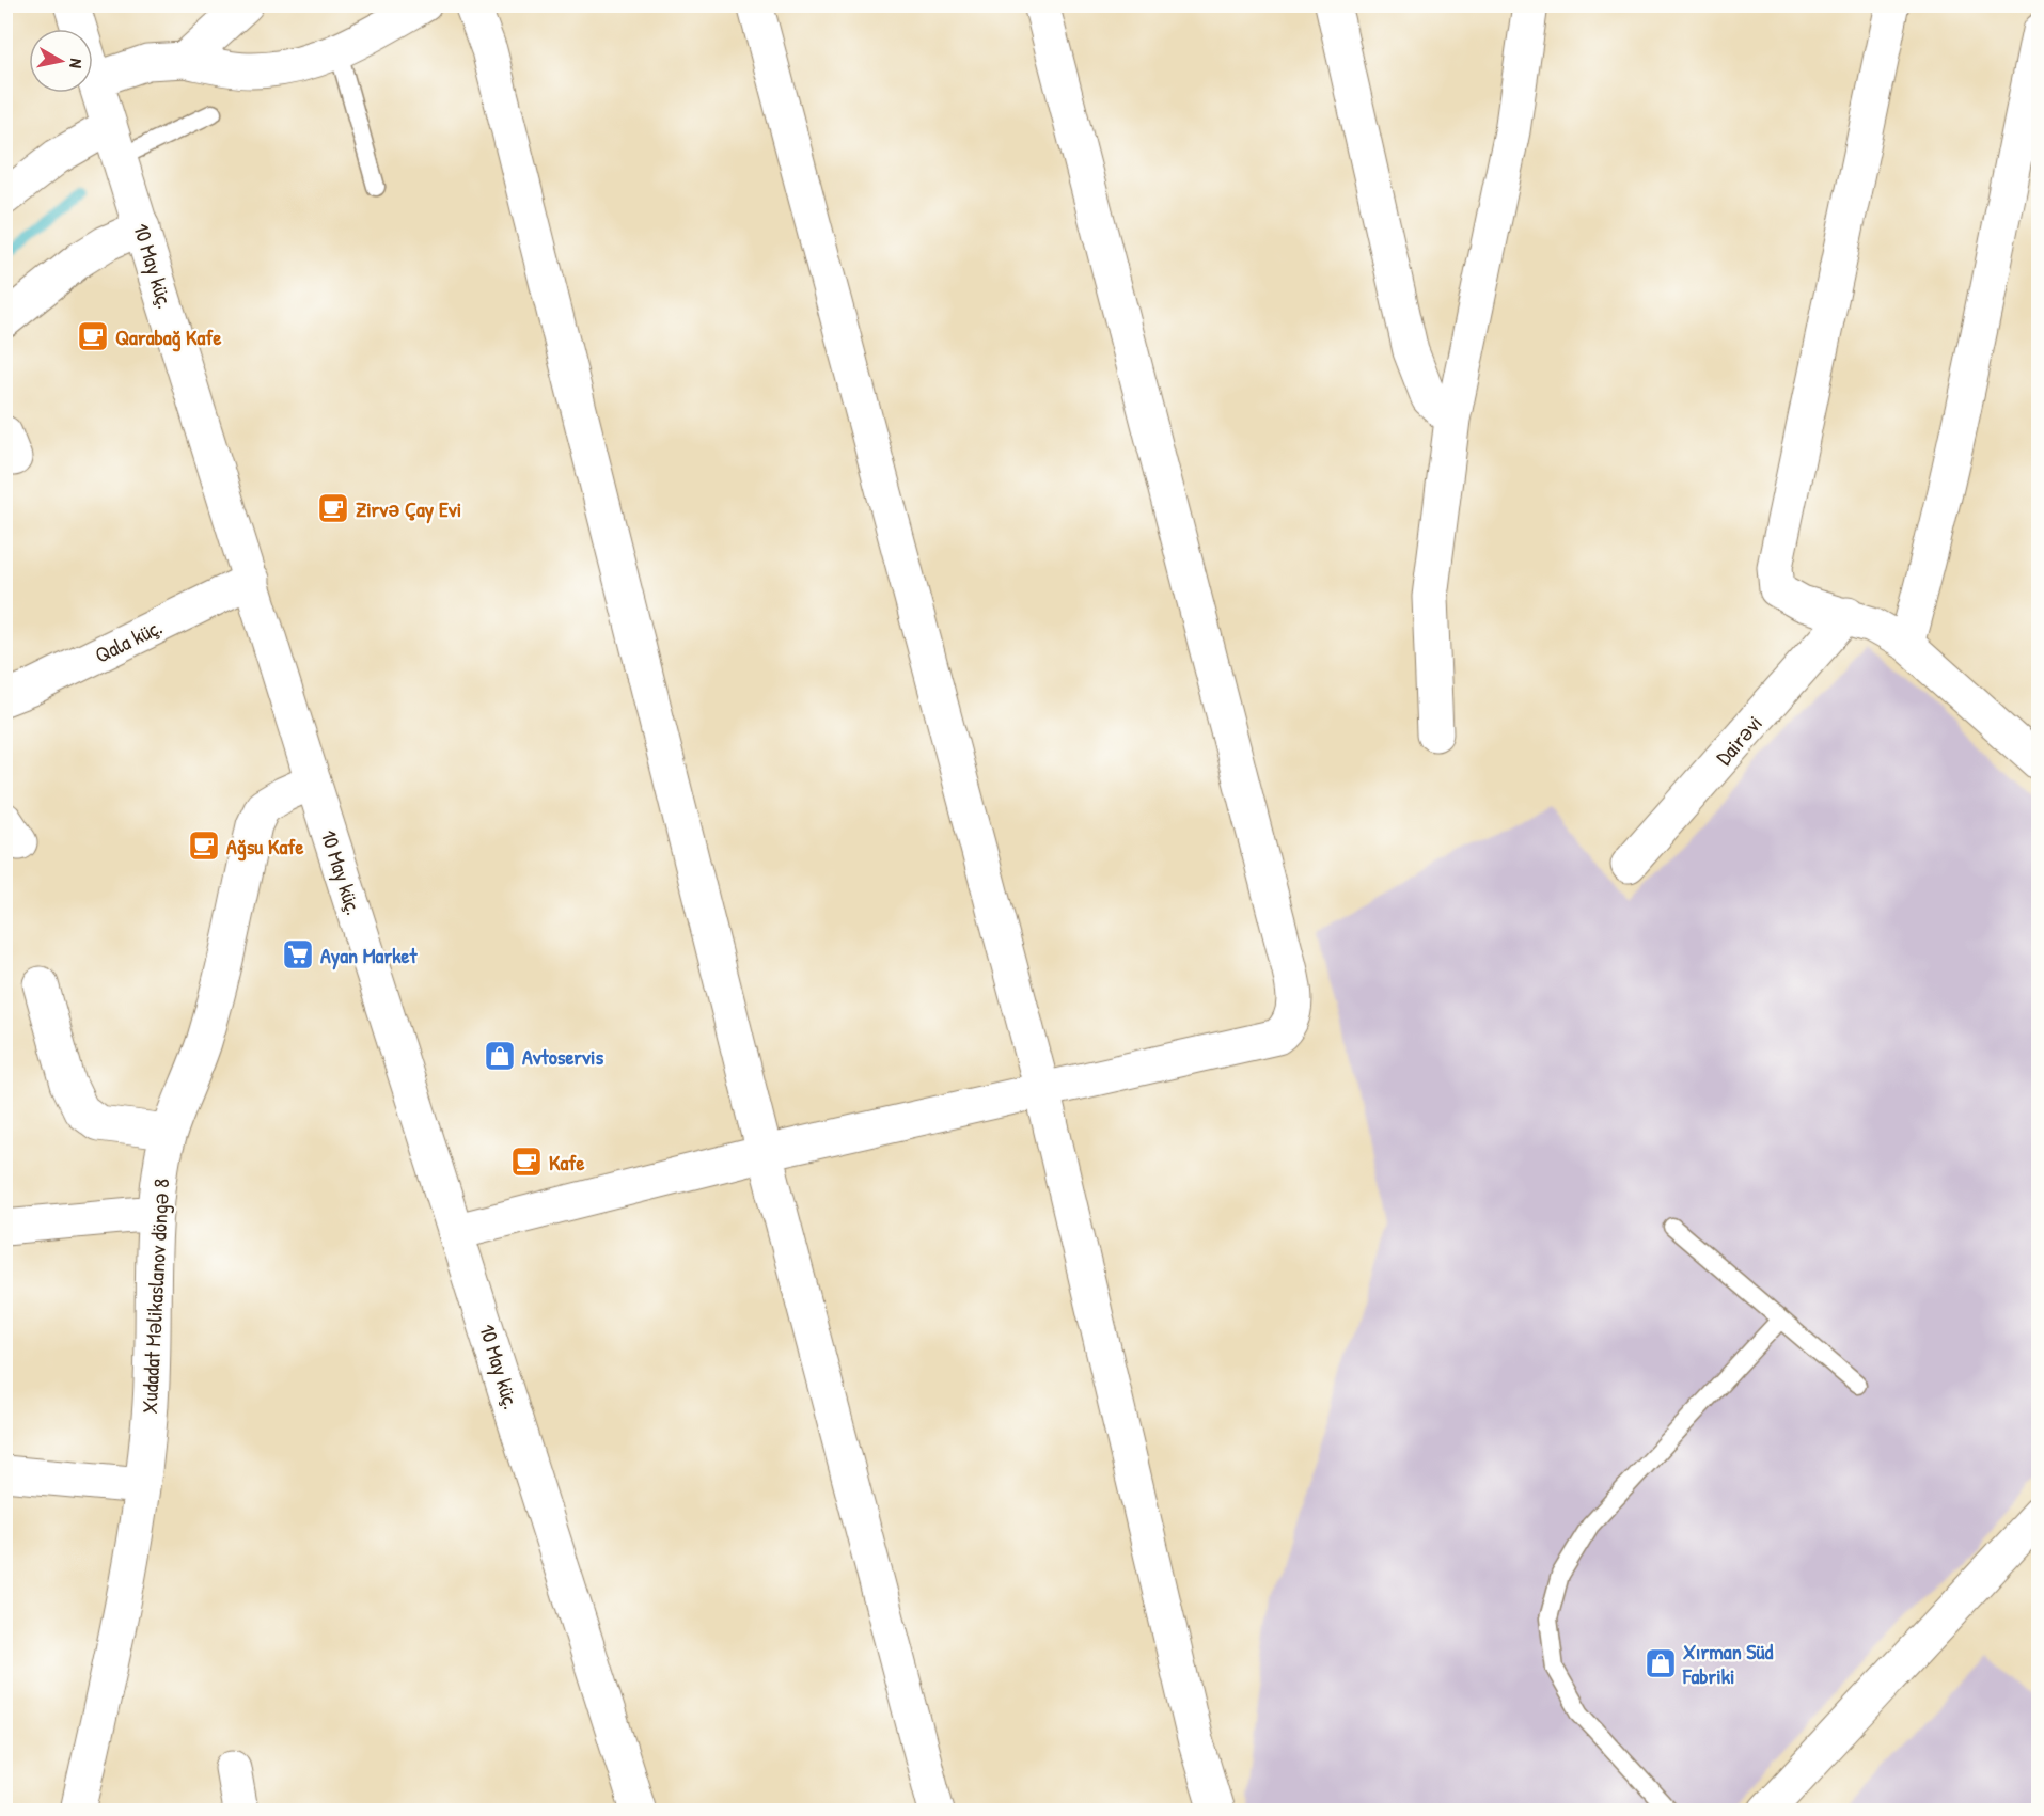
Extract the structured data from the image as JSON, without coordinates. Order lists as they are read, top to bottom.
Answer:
{
  "streets": {
    "street": [
      "10 May küç.",
      "Qala küç.",
      "Dairəvi",
      "Xudadat Məlikaslanov döngə 8"
    ]
  },
  "crossings": [
    ["10 May küç.", "Qala küç."],
    ["10 May küç.", "Xudadat Məlikaslanov döngə 8"]
  ],
  "places": {
    "cafe": [
      "Qarabağ Kafe",
      "Zirvə Çay Evi",
      "Ağsu Kafe",
      "Kafe"
    ],
    "supermarket": ["Ayan Market"],
    "shop": ["Avtoservis", "Xırman Süd Fabriki"]
  },
  "north": "right"
}
